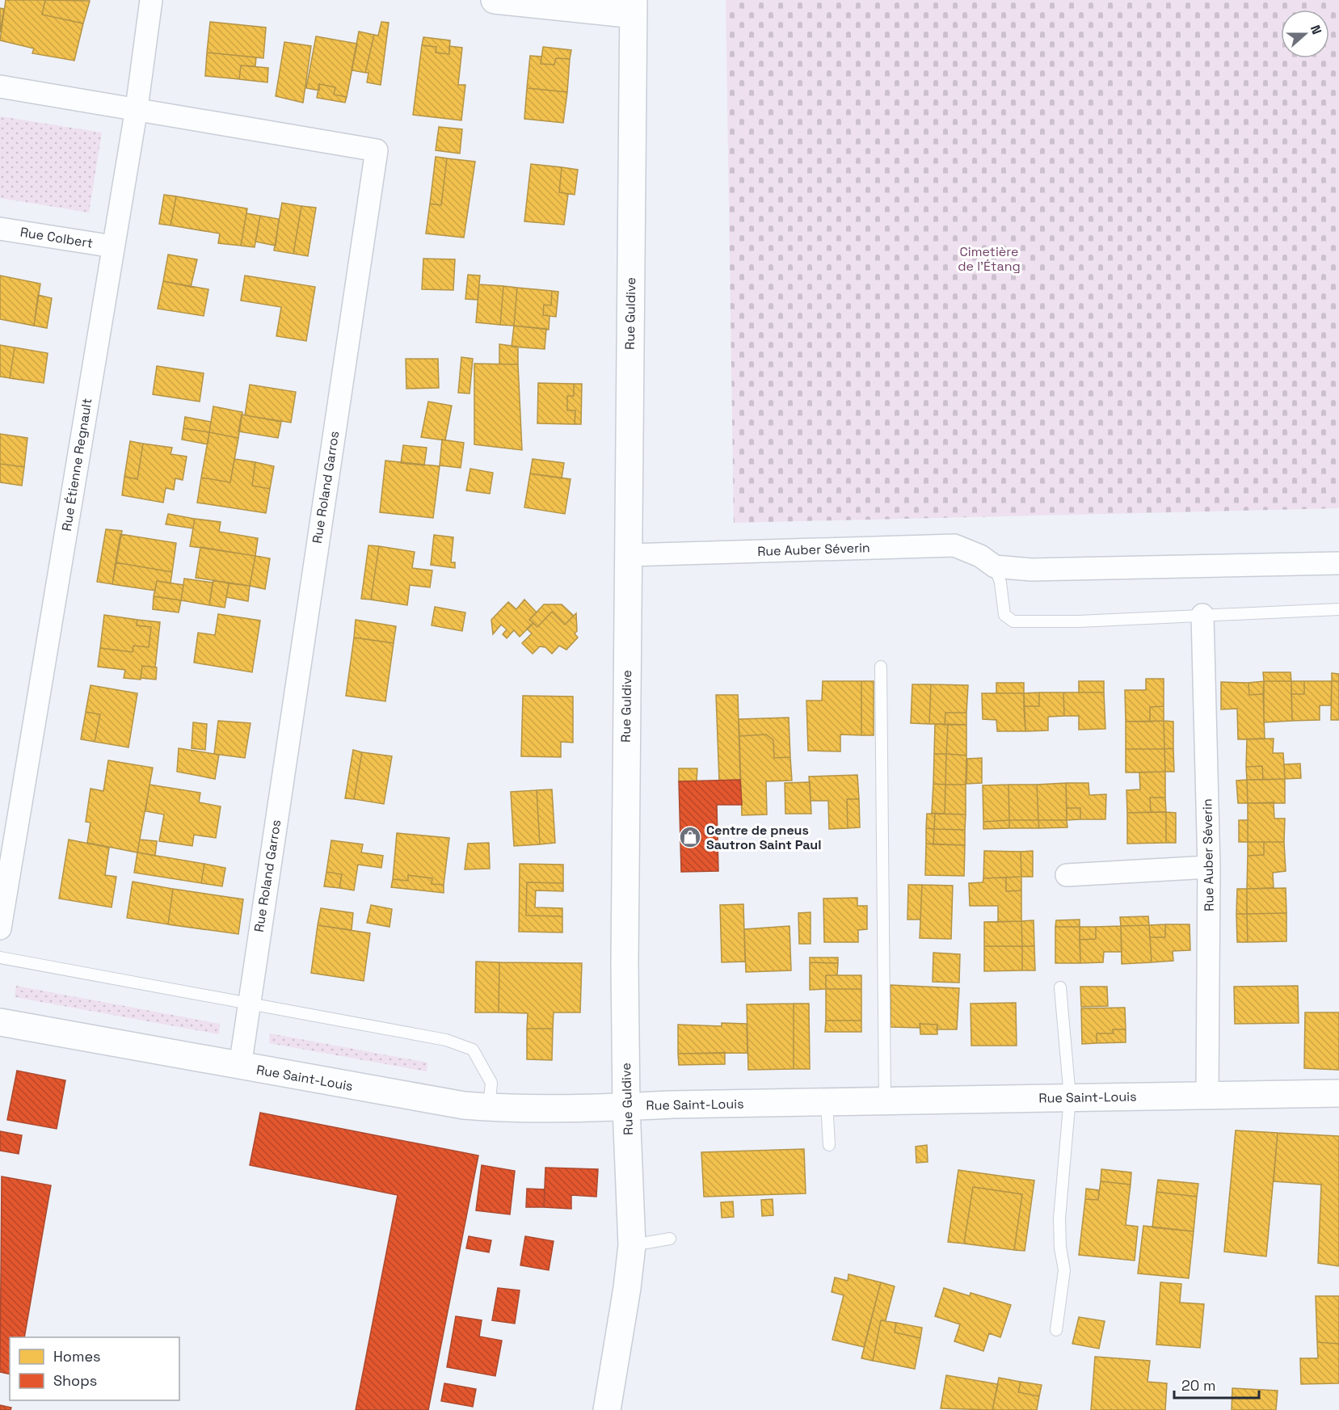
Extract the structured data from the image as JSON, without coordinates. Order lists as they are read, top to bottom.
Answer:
{
  "streets": {
    "street": [
      "Rue Colbert",
      "Rue Guldive",
      "Rue Étienne Regnault",
      "Rue Roland Garros",
      "Rue Auber Séverin",
      "Rue Saint-Louis"
    ]
  },
  "crossings": [
    ["Rue Colbert", "Rue Étienne Regnault"],
    ["Rue Guldive", "Rue Auber Séverin"],
    ["Rue Guldive", "Rue Saint-Louis"],
    ["Rue Étienne Regnault", "Rue Roland Garros"],
    ["Rue Roland Garros", "Rue Saint-Louis"],
    ["Rue Auber Séverin", "Rue Saint-Louis"]
  ],
  "parks": ["Cimetière de l'Étang"],
  "places": {
    "shop": ["Centre de pneus Sautron Saint Paul"]
  },
  "legend": ["Homes", "Shops"],
  "scale_bar": "20 m",
  "north": "right"
}
